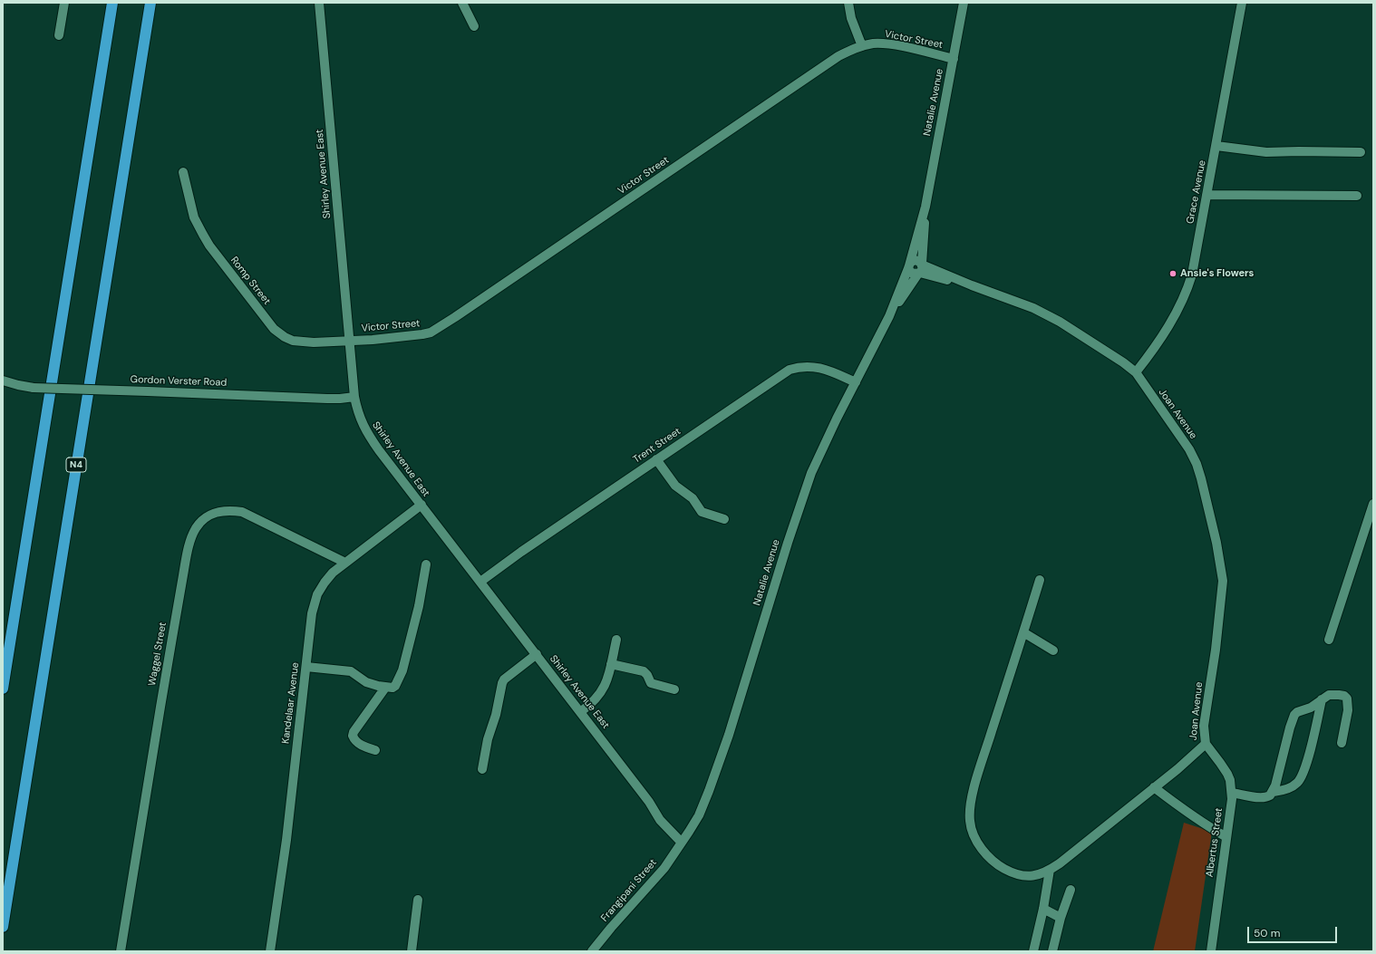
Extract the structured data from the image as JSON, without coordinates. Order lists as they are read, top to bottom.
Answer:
{
  "streets": {
    "highway": ["N4"],
    "street": [
      "Victor Street",
      "Natalie Avenue",
      "Shirley Avenue East",
      "Grace Avenue",
      "Romp Street",
      "Gordon Verster Road",
      "Joan Avenue",
      "Trent Street",
      "Waggel Street",
      "Kandelaar Avenue",
      "Albertus Street",
      "Frangipani Street"
    ]
  },
  "crossings": [
    ["Victor Street", "Natalie Avenue"],
    ["Victor Street", "Shirley Avenue East"],
    ["Victor Street", "Romp Street"],
    ["Natalie Avenue", "Shirley Avenue East"],
    ["Natalie Avenue", "Joan Avenue"],
    ["Natalie Avenue", "Trent Street"],
    ["Natalie Avenue", "Frangipani Street"],
    ["Shirley Avenue East", "Romp Street"],
    ["Shirley Avenue East", "Gordon Verster Road"],
    ["Shirley Avenue East", "Trent Street"],
    ["Shirley Avenue East", "Kandelaar Avenue"],
    ["Shirley Avenue East", "Frangipani Street"],
    ["Grace Avenue", "Joan Avenue"],
    ["Joan Avenue", "Albertus Street"],
    ["Waggel Street", "Kandelaar Avenue"]
  ],
  "places": ["Ansie's Flowers"],
  "scale_bar": "50 m"
}
